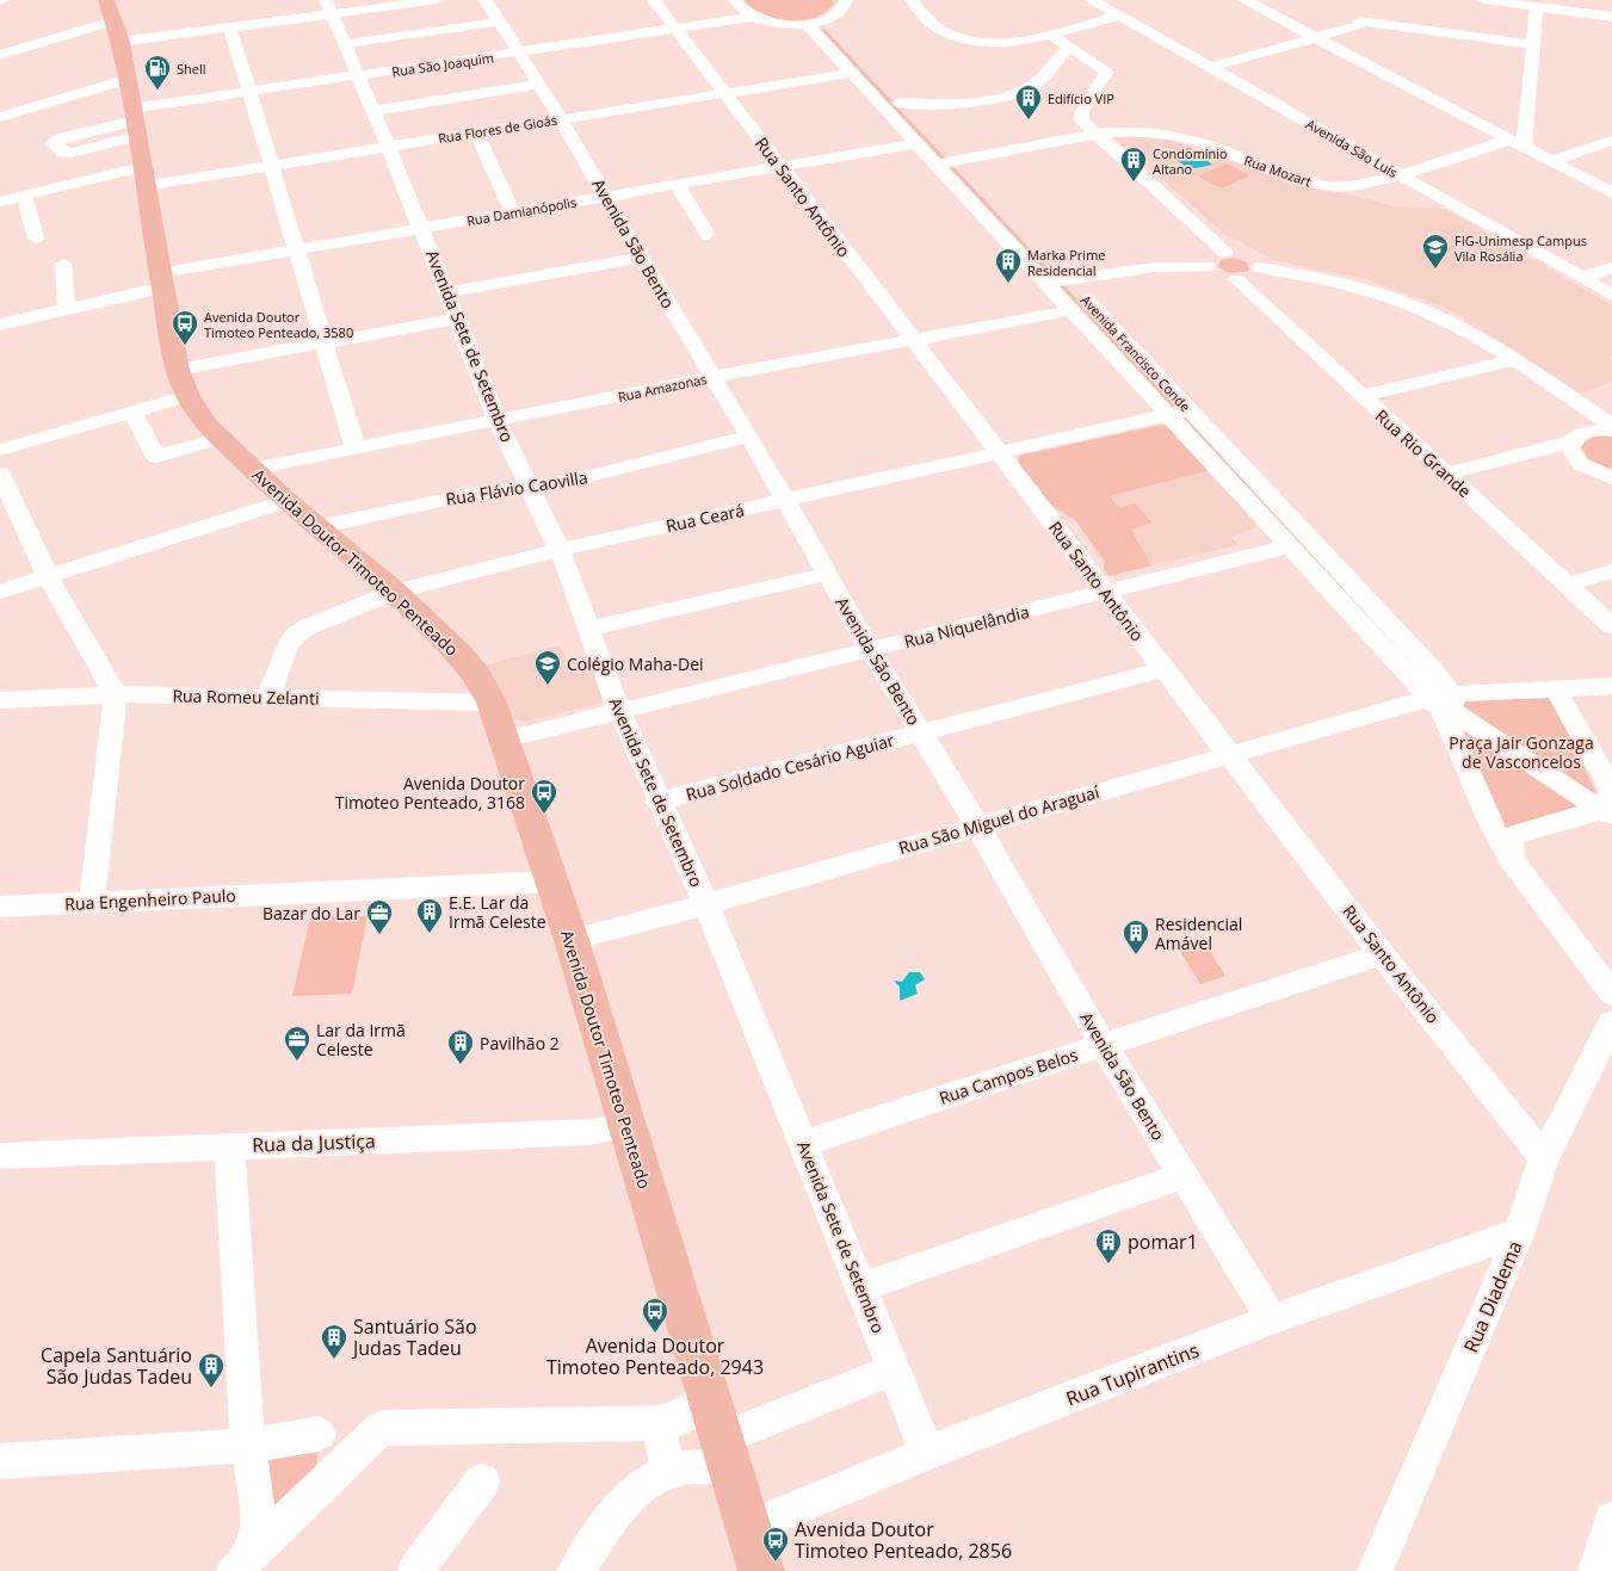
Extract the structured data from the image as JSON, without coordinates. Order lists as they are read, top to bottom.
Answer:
{
  "streets": {
    "main road": ["Avenida Doutor Timoteo Penteado"],
    "street": [
      "Rua São Joaquim",
      "Rua Flores de Gioás",
      "Avenida São Luís",
      "Rua Mozart",
      "Rua Santo Antônio",
      "Rua Damianópolis",
      "Avenida São Bento",
      "Avenida Sete de Setembro",
      "Avenida Francisco Conde",
      "Rua Amazonas",
      "Rua Rio Grande",
      "Rua Flávio Caovilla",
      "Rua Ceará",
      "Rua Niquelândia",
      "Rua Romeu Zelanti",
      "Rua Soldado Cesário Aguiar",
      "Rua São Miguel do Araguaí",
      "Rua Engenheiro Paulo",
      "Rua Campos Belos",
      "Rua da Justiça",
      "Rua Diadema",
      "Rua Tupirantins"
    ]
  },
  "crossings": [
    ["Rua São Joaquim", "Rua Santo Antônio"],
    ["Rua São Joaquim", "Avenida São Bento"],
    ["Rua São Joaquim", "Avenida Sete de Setembro"],
    ["Rua São Joaquim", "Avenida Doutor Timoteo Penteado"],
    ["Rua Flores de Gioás", "Rua Santo Antônio"],
    ["Rua Flores de Gioás", "Avenida São Bento"],
    ["Rua Flores de Gioás", "Avenida Sete de Setembro"],
    ["Rua Flores de Gioás", "Avenida Francisco Conde"],
    ["Rua Flores de Gioás", "Avenida Doutor Timoteo Penteado"],
    ["Avenida São Luís", "Rua Mozart"],
    ["Rua Mozart", "Avenida Francisco Conde"],
    ["Rua Santo Antônio", "Rua Damianópolis"],
    ["Rua Santo Antônio", "Rua Amazonas"],
    ["Rua Santo Antônio", "Rua Ceará"],
    ["Rua Santo Antônio", "Rua Niquelândia"],
    ["Rua Santo Antônio", "Rua Soldado Cesário Aguiar"],
    ["Rua Santo Antônio", "Rua São Miguel do Araguaí"],
    ["Rua Santo Antônio", "Rua Campos Belos"],
    ["Rua Santo Antônio", "Rua Diadema"],
    ["Rua Damianópolis", "Avenida São Bento"],
    ["Rua Damianópolis", "Avenida Sete de Setembro"],
    ["Rua Damianópolis", "Avenida Francisco Conde"],
    ["Rua Damianópolis", "Avenida Doutor Timoteo Penteado"],
    ["Avenida São Bento", "Rua Amazonas"],
    ["Avenida São Bento", "Rua Flávio Caovilla"],
    ["Avenida São Bento", "Rua Ceará"],
    ["Avenida São Bento", "Rua Niquelândia"],
    ["Avenida São Bento", "Rua Soldado Cesário Aguiar"],
    ["Avenida São Bento", "Rua São Miguel do Araguaí"],
    ["Avenida São Bento", "Rua Campos Belos"],
    ["Avenida São Bento", "Rua Tupirantins"],
    ["Avenida Sete de Setembro", "Rua Amazonas"],
    ["Avenida Sete de Setembro", "Rua Flávio Caovilla"],
    ["Avenida Sete de Setembro", "Rua Ceará"],
    ["Avenida Sete de Setembro", "Rua Niquelândia"],
    ["Avenida Sete de Setembro", "Rua Soldado Cesário Aguiar"],
    ["Avenida Sete de Setembro", "Rua São Miguel do Araguaí"],
    ["Avenida Sete de Setembro", "Rua Campos Belos"],
    ["Avenida Sete de Setembro", "Rua Tupirantins"],
    ["Avenida Francisco Conde", "Rua Amazonas"],
    ["Avenida Francisco Conde", "Rua Ceará"],
    ["Avenida Francisco Conde", "Rua Niquelândia"],
    ["Avenida Francisco Conde", "Rua São Miguel do Araguaí"],
    ["Rua Amazonas", "Avenida Doutor Timoteo Penteado"],
    ["Rua Flávio Caovilla", "Avenida Doutor Timoteo Penteado"],
    ["Rua Ceará", "Avenida Doutor Timoteo Penteado"],
    ["Rua Ceará", "Rua Romeu Zelanti"],
    ["Avenida Doutor Timoteo Penteado", "Rua Niquelândia"],
    ["Avenida Doutor Timoteo Penteado", "Rua Romeu Zelanti"],
    ["Avenida Doutor Timoteo Penteado", "Rua São Miguel do Araguaí"],
    ["Avenida Doutor Timoteo Penteado", "Rua Engenheiro Paulo"],
    ["Avenida Doutor Timoteo Penteado", "Rua da Justiça"],
    ["Avenida Doutor Timoteo Penteado", "Rua Tupirantins"],
    ["Rua Diadema", "Rua Tupirantins"]
  ],
  "parks": ["Praça Jair Gonzaga de Vasconcelos"],
  "places": {
    "fuel station": ["Shell"],
    "building": [
      "Edifício VIP",
      "Condomínio Altano",
      "Marka Prime Residencial",
      "E.E. Lar da Irmã Celeste",
      "Residencial Amável",
      "Pavilhão 2",
      "pomar1",
      "Santuário São Judas Tadeu",
      "Capela Santuário São Judas Tadeu"
    ],
    "school or university": ["FIG-Unimesp Campus Vila Rosália", "Colégio Maha-Dei"],
    "bus stop": [
      "Avenida Doutor Timoteo Penteado, 3580",
      "Avenida Doutor Timoteo Penteado, 3168",
      "Avenida Doutor Timoteo Penteado, 2943",
      "Avenida Doutor Timoteo Penteado, 2856"
    ],
    "office": ["Bazar do Lar", "Lar da Irmã Celeste"]
  }
}
